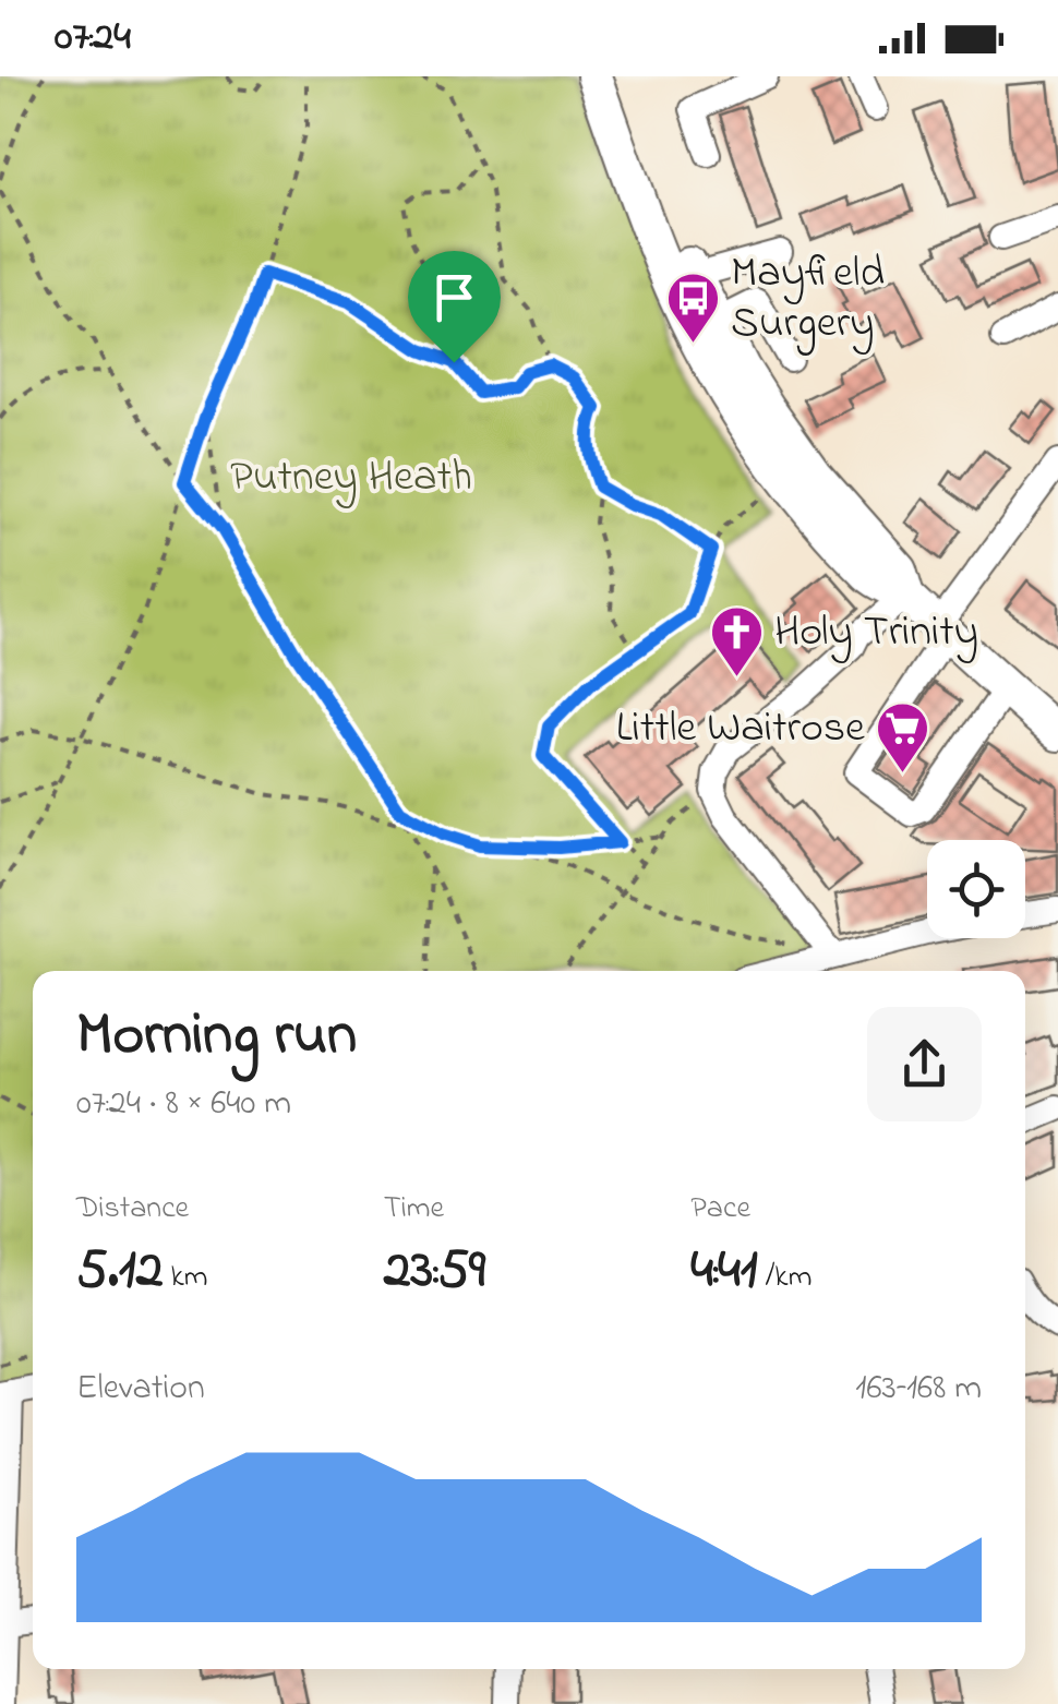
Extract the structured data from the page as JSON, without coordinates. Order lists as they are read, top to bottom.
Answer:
{
  "parks": ["Putney Heath"],
  "places": {
    "bus stop": ["Mayfield Surgery"],
    "church": ["Holy Trinity"],
    "supermarket": ["Little Waitrose"]
  },
  "page": {
    "status": "07:24",
    "heading": ["Morning run", "07:24 · 8 × 640 m"],
    "stats": [
      ["Distance", "5.12 km"],
      ["Time", "23:59"],
      ["Pace", "4:41 /km"]
    ],
    "chart": ["Elevation", "163–168 m"]
  }
}
